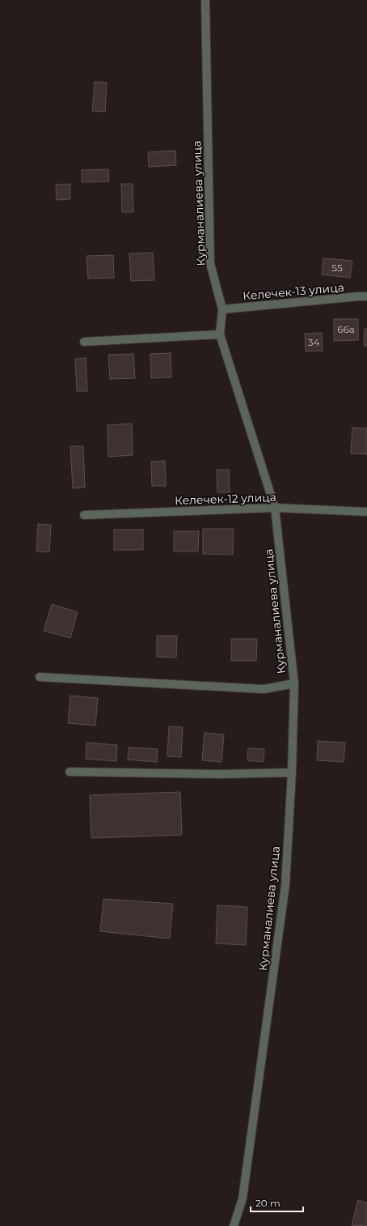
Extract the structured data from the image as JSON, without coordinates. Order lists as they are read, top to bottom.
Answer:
{
  "streets": {
    "street": ["Курманалиева улица", "Келечек-13 улица", "Келечек-12 улица"]
  },
  "crossings": [
    ["Курманалиева улица", "Келечек-13 улица"],
    ["Курманалиева улица", "Келечек-12 улица"]
  ],
  "house_numbers": ["55", "66а", "34"],
  "scale_bar": "20 m"
}
